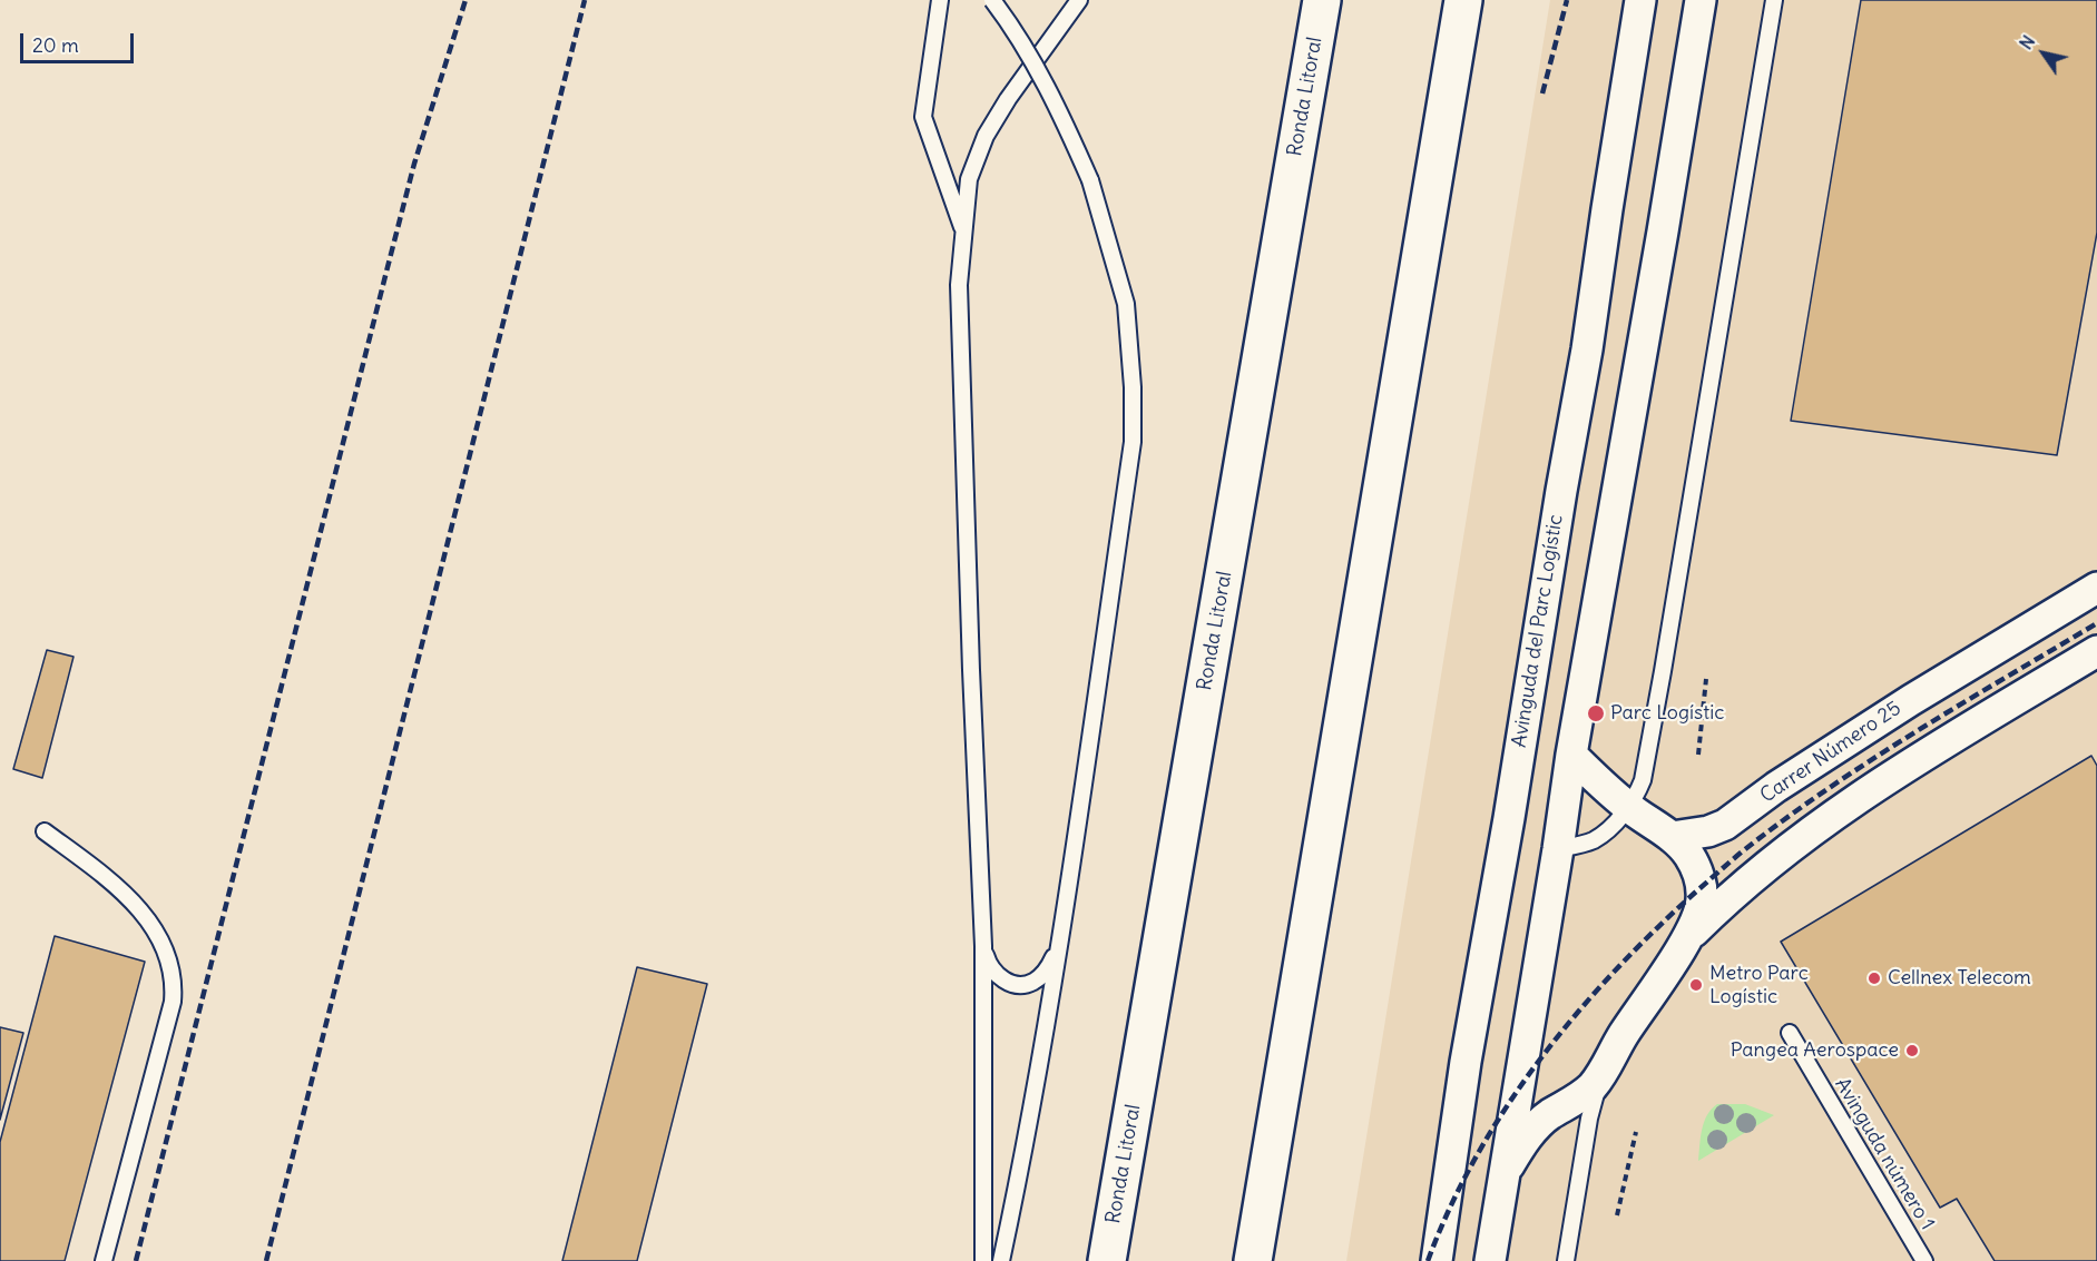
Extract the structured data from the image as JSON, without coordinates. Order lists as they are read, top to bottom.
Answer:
{
  "streets": {
    "highway": ["Ronda Litoral"],
    "street": ["Avinguda del Parc Logístic", "Carrer Número 25"],
    "lane": ["Avinguda número 1"]
  },
  "places": [
    "Parc Logístic",
    "Cellnex Telecom",
    "Metro Parc Logístic",
    "Pangea Aerospace"
  ],
  "scale_bar": "20 m",
  "north": "top left"
}
